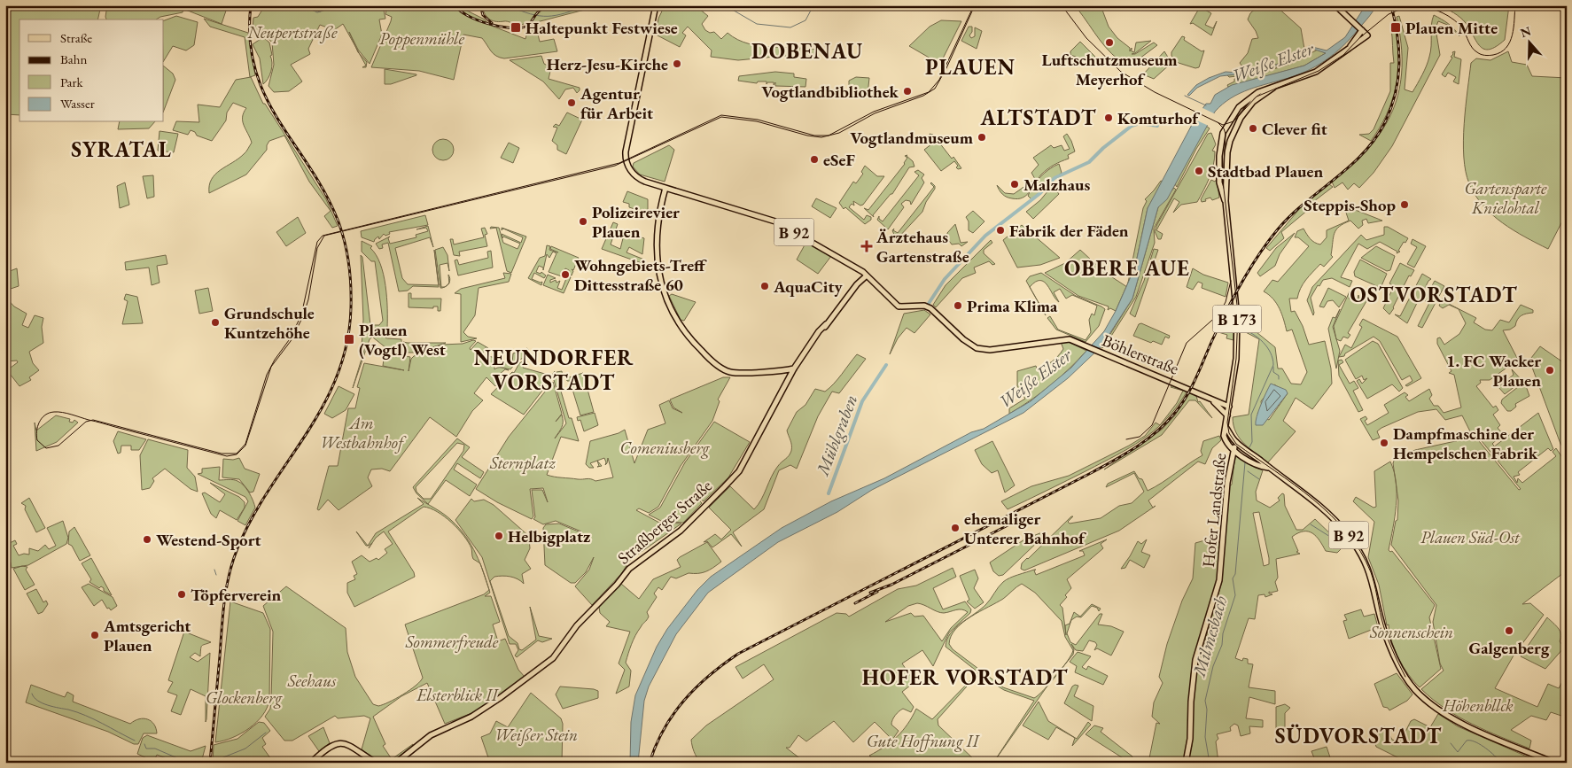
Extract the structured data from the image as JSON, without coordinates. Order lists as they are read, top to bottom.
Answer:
{
  "streets": {
    "main road": [
      "B 92",
      "B 173",
      "Böhlerstraße",
      "Hofer Landstraße",
      "Straßberger Straße"
    ]
  },
  "crossings": [
    ["B 92", "Böhlerstraße"],
    ["B 92", "Hofer Landstraße"],
    ["B 92", "Straßberger Straße"],
    ["B 173", "Böhlerstraße"],
    ["Böhlerstraße", "Straßberger Straße"]
  ],
  "districts": [
    "DOBENAU",
    "PLAUEN",
    "ALTSTADT",
    "SYRATAL",
    "OBERE AUE",
    "OSTVORSTADT",
    "NEUNDORFER VORSTADT",
    "HOFER VORSTADT",
    "SÜDVORSTADT"
  ],
  "water": ["Weiße Elster", "Mühlgraben", "Milmesbach"],
  "parks": [
    "Neupertstraße",
    "Poppenmühle",
    "Gartensparte Knielohtal",
    "Am Westbahnhof",
    "Comeniusberg",
    "Sternplatz",
    "Plauen Süd-Ost",
    "Sonnenschein",
    "Sommerfreude",
    "Seehaus",
    "Elsterblick II",
    "Glockenberg",
    "Höhenbllck",
    "Weißer Stein",
    "Gute Hoffnung II"
  ],
  "places": {
    "transit": ["Haltepunkt Festwiese", "Plauen Mitte", "Plauen (Vogtl) West"],
    "other": [
      "Luftschutzmuseum Meyerhof",
      "Herz-Jesu-Kirche",
      "Vogtlandbibliothek",
      "Agentur für Arbeit",
      "Komturhof",
      "Clever fit",
      "Vogtlandmuseum",
      "eSeF",
      "Stadtbad Plauen",
      "Malzhaus",
      "Steppis-Shop",
      "Polizeirevier Plauen",
      "Fabrik der Fäden",
      "Wohngebiets-Treff Dittesstraße 60",
      "AquaCity",
      "Prima Klima",
      "Grundschule Kuntzehöhe",
      "1. FC Wacker Plauen",
      "Dampfmaschine der Hempelschen Fabrik",
      "ehemaliger Unterer Bahnhof",
      "Helbigplatz",
      "Westend-Sport",
      "Töpferverein",
      "Galgenberg",
      "Amtsgericht Plauen"
    ],
    "health": ["Ärztehaus Gartenstraße"]
  },
  "legend": [
    "Straße",
    "Bahn",
    "Park",
    "Wasser"
  ],
  "north": "top"
}
